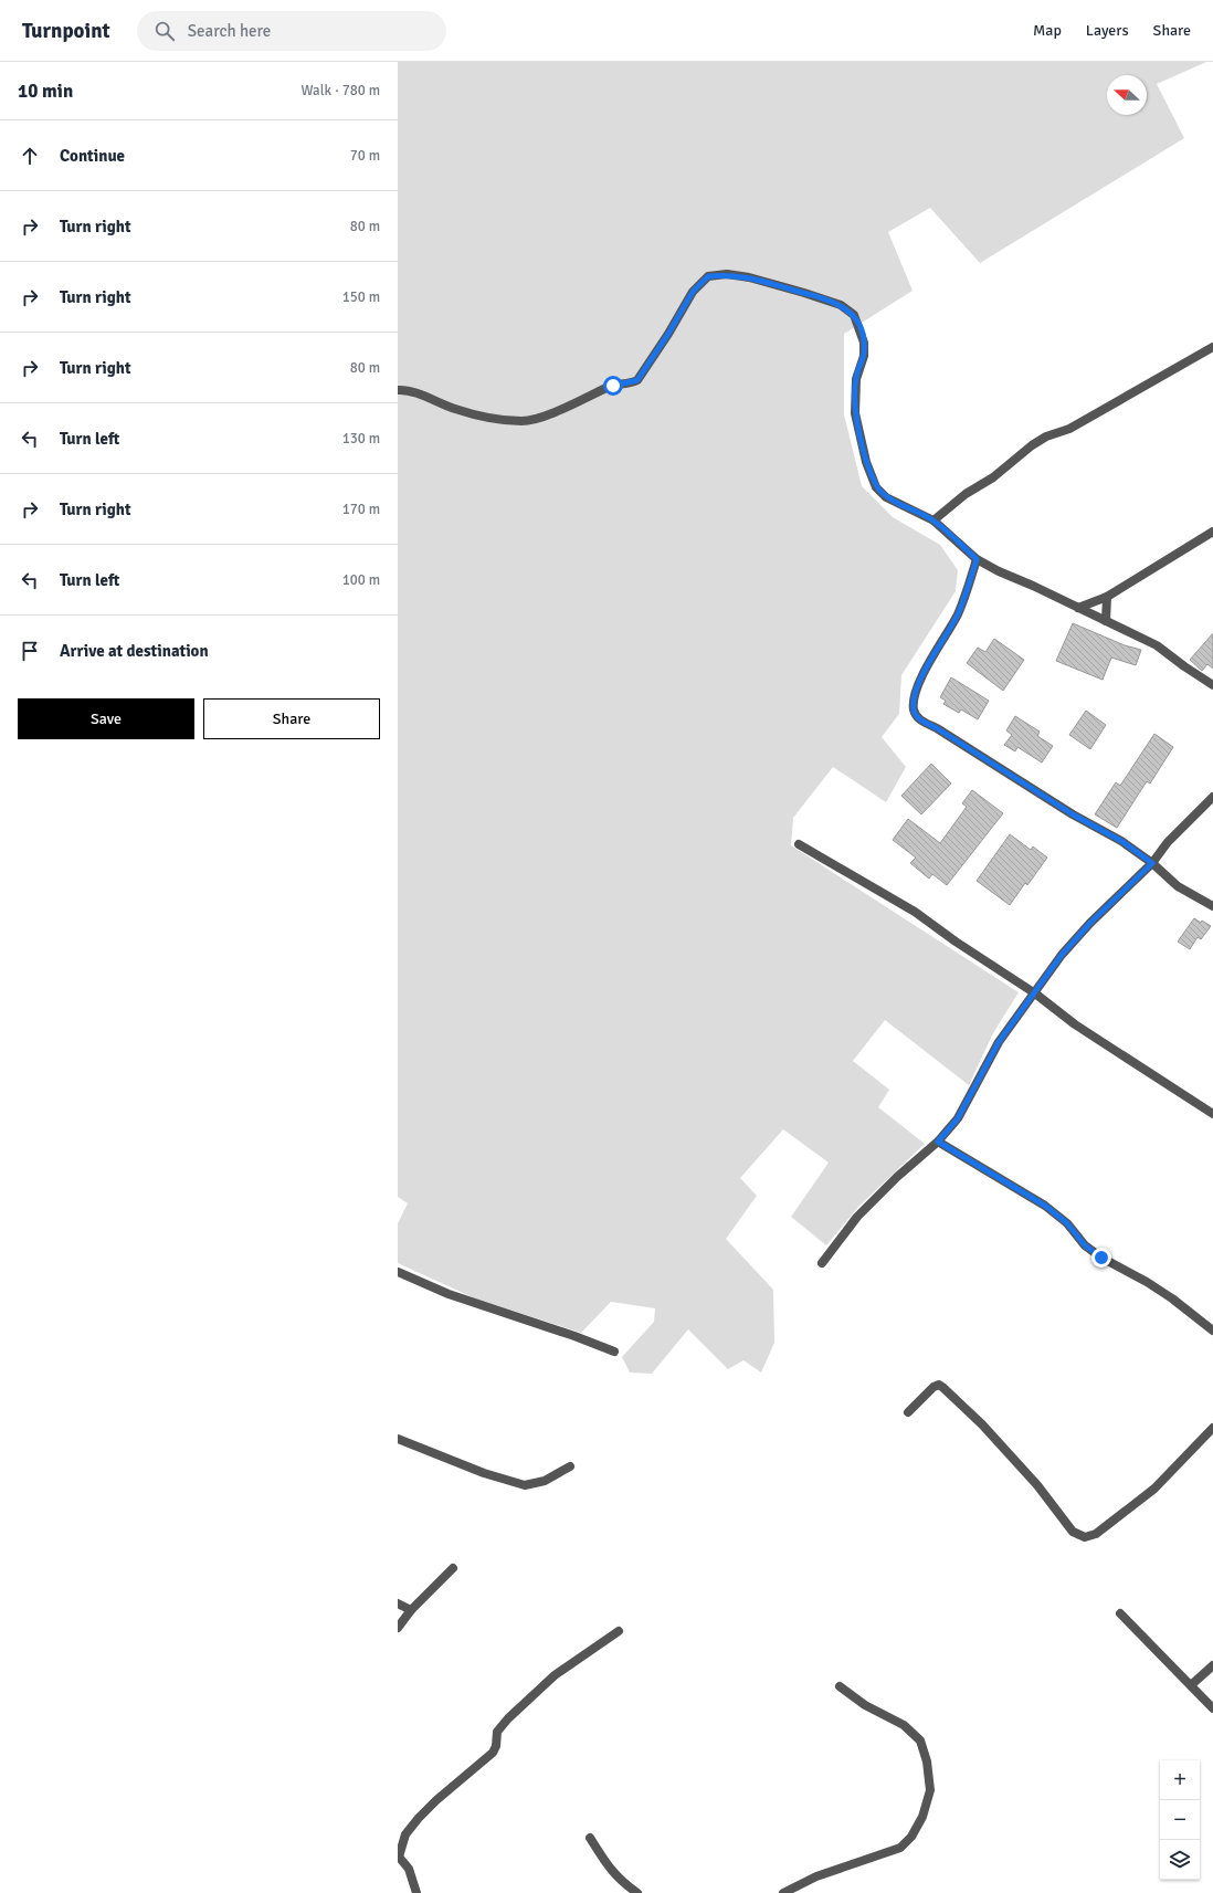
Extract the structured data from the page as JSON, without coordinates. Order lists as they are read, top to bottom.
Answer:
{
  "north": "left",
  "page": {
    "header": "Turnpoint",
    "search": "Search here",
    "nav": ["Map", "Layers", "Share"],
    "heading": ["10 min", "Walk · 780 m"],
    "list": [
      ["Continue", "70 m"],
      ["Turn right", "80 m"],
      ["Turn right", "150 m"],
      ["Turn right", "80 m"],
      ["Turn left", "130 m"],
      ["Turn right", "170 m"],
      ["Turn left", "100 m"],
      "Arrive at destination"
    ],
    "buttons": ["Save", "Share"],
    "map_buttons": ["+", "−"]
  }
}
